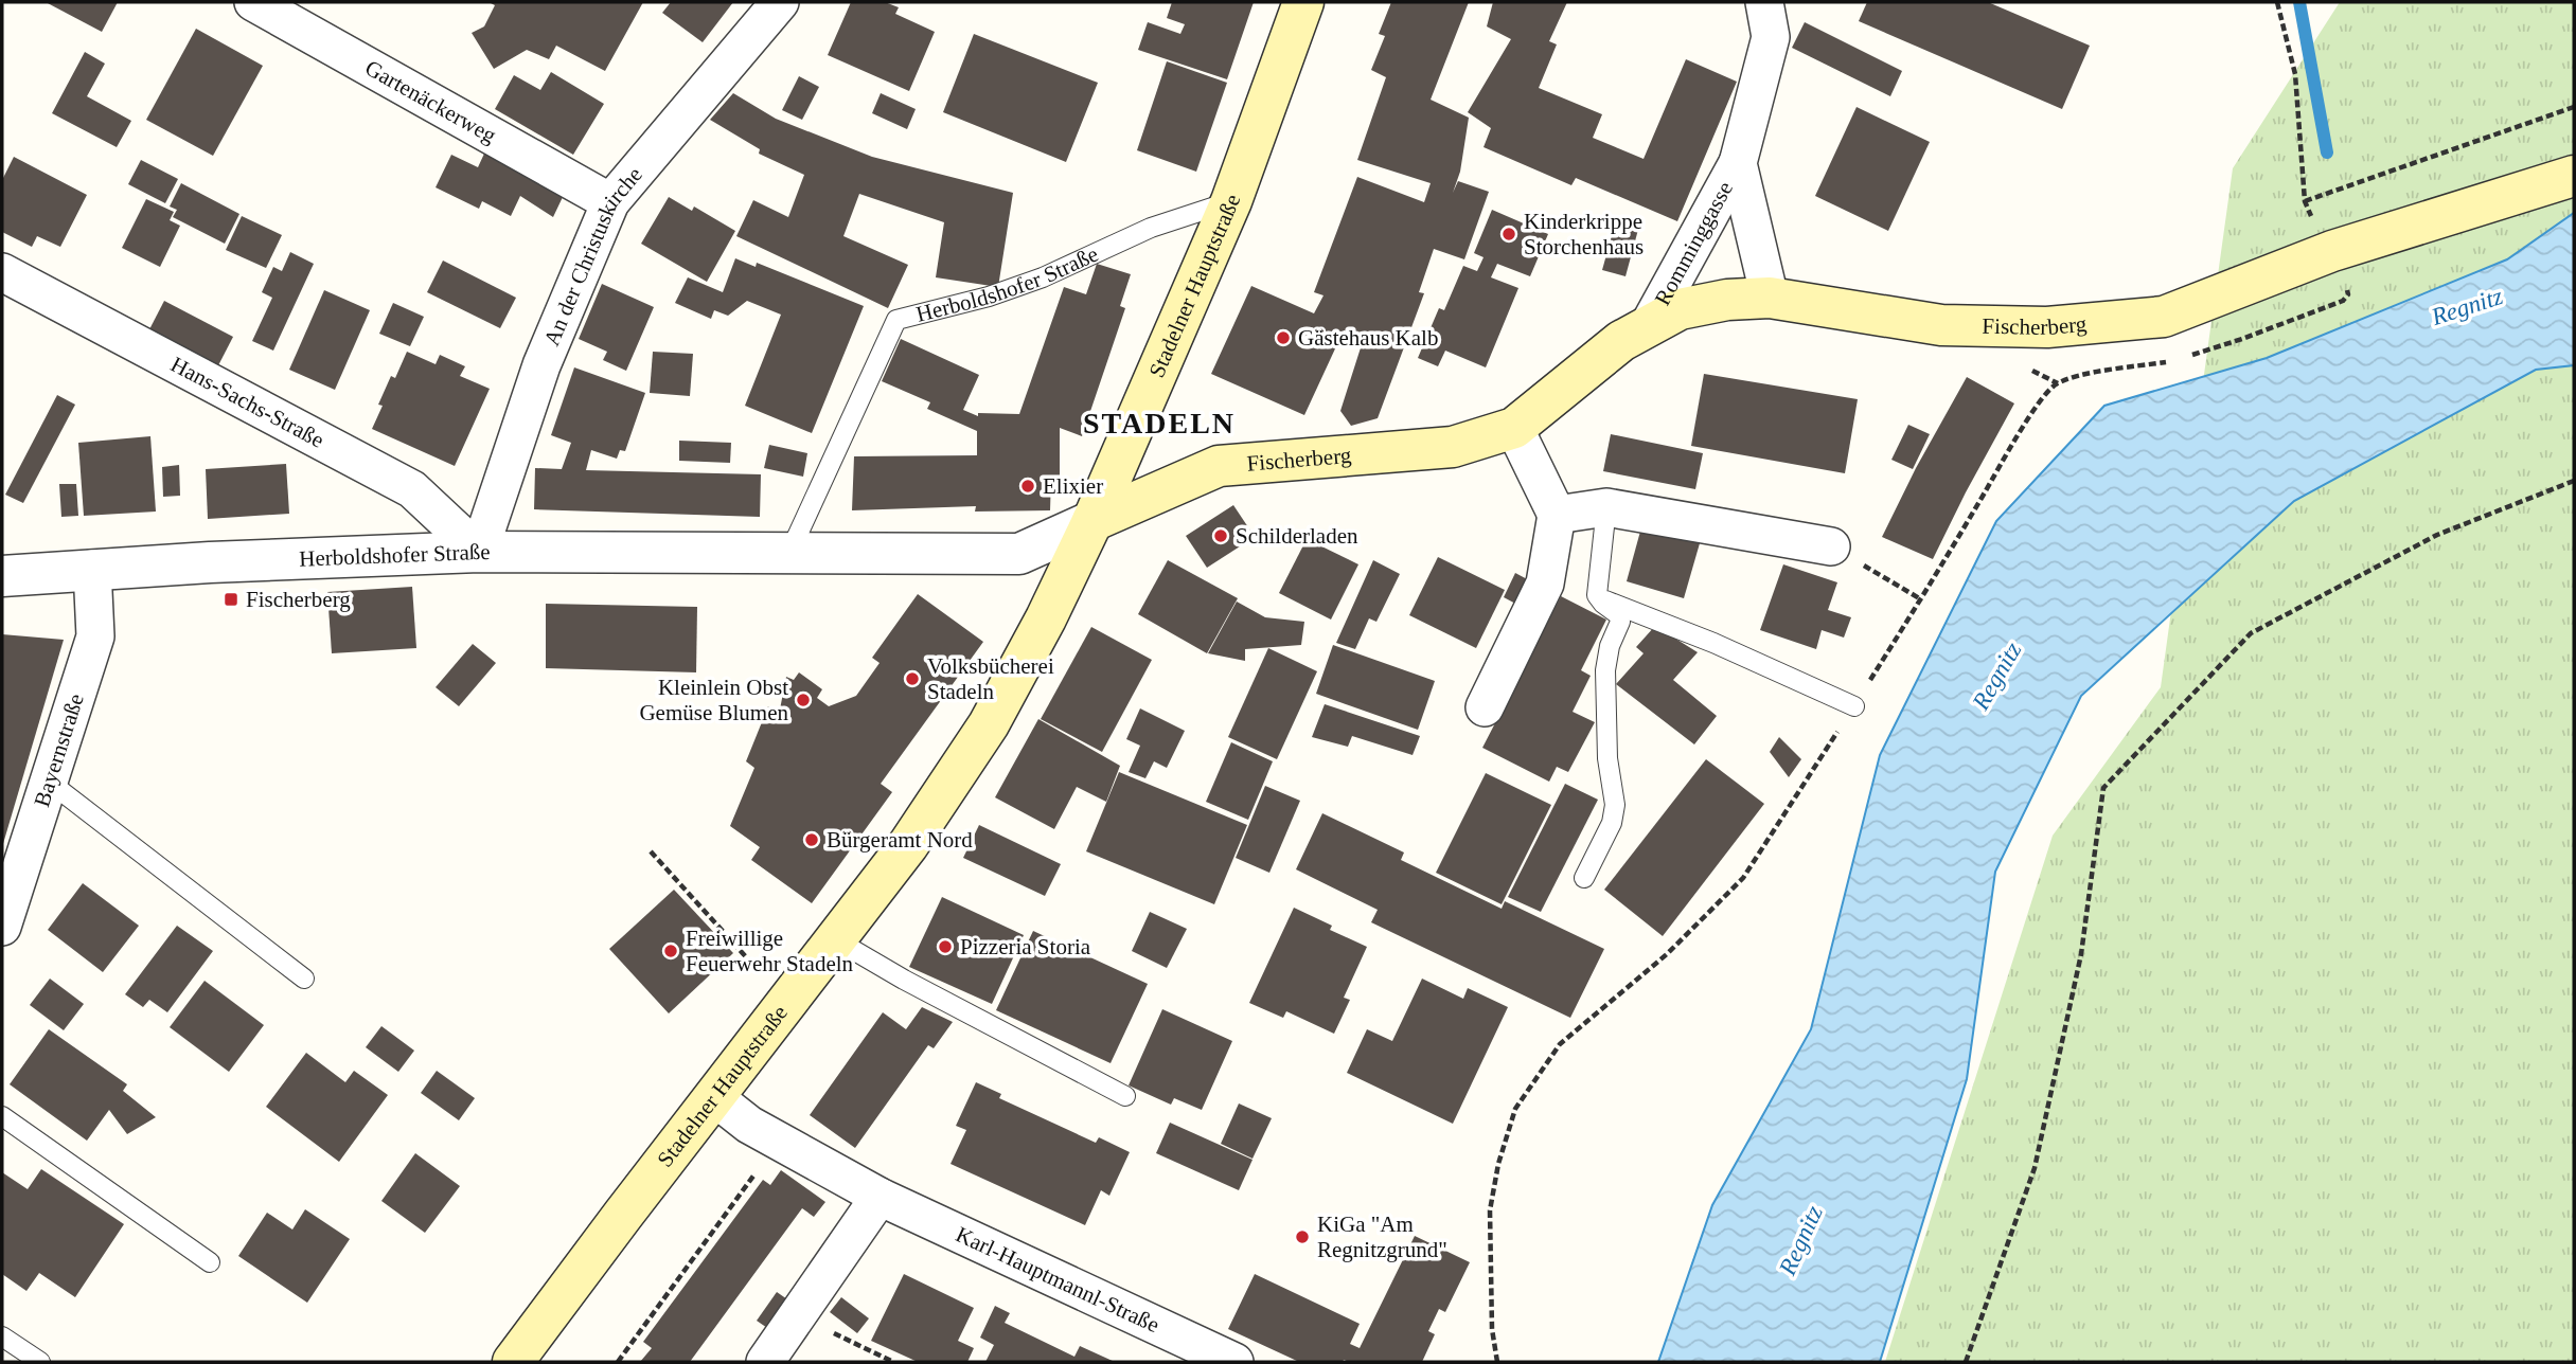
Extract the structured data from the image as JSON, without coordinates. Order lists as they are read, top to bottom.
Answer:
{
  "streets": {
    "main road": ["Stadelner Hauptstraße", "Fischerberg"],
    "street": [
      "Gartenäckerweg",
      "Romminggasse",
      "An der Christuskirche",
      "Herboldshofer Straße",
      "Hans-Sachs-Straße",
      "Bayernstraße",
      "Karl-Hauptmannl-Straße"
    ]
  },
  "crossings": [
    ["Gartenäckerweg", "An der Christuskirche"],
    ["Romminggasse", "Fischerberg"],
    ["An der Christuskirche", "Herboldshofer Straße"],
    ["An der Christuskirche", "Hans-Sachs-Straße"],
    ["Herboldshofer Straße", "Stadelner Hauptstraße"],
    ["Herboldshofer Straße", "Fischerberg"],
    ["Herboldshofer Straße", "Hans-Sachs-Straße"],
    ["Herboldshofer Straße", "Bayernstraße"],
    ["Stadelner Hauptstraße", "Fischerberg"],
    ["Stadelner Hauptstraße", "Karl-Hauptmannl-Straße"]
  ],
  "districts": ["STADELN"],
  "water": ["Regnitz"],
  "places": {
    "other": [
      "Kinderkrippe Storchenhaus",
      "Gästehaus Kalb",
      "Elixier",
      "Schilderladen",
      "Volksbücherei Stadeln",
      "Kleinlein Obst Gemüse Blumen",
      "Bürgeramt Nord",
      "Pizzeria Storia",
      "Freiwillige Feuerwehr Stadeln",
      "KiGa \"Am Regnitzgrund\""
    ],
    "transit": ["Fischerberg"]
  }
}
